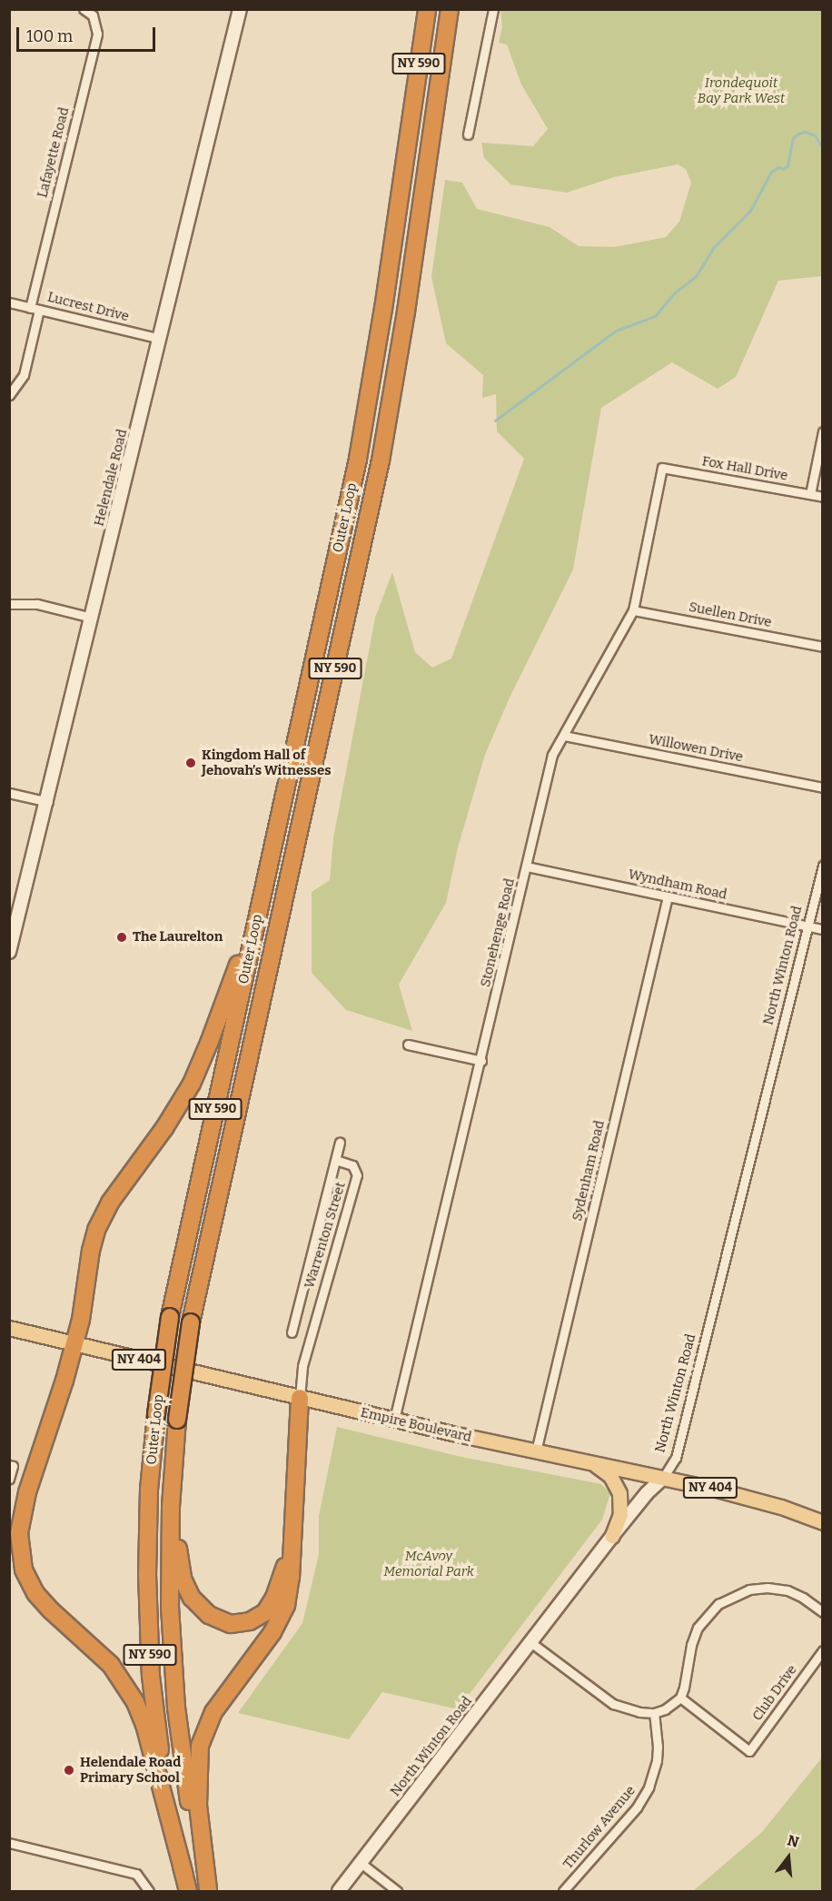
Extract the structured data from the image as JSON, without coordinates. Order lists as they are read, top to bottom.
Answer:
{
  "streets": {
    "highway": ["NY 590", "Outer Loop"],
    "main road": ["NY 404", "Empire Boulevard"],
    "street": [
      "Lafayette Road",
      "Lucrest Drive",
      "Fox Hall Drive",
      "Helendale Road",
      "Suellen Drive",
      "Willowen Drive",
      "Wyndham Road",
      "Stonehenge Road",
      "North Winton Road",
      "Sydenham Road",
      "Warrenton Street",
      "Club Drive",
      "Thurlow Avenue"
    ]
  },
  "crossings": [
    ["Lafayette Road", "Lucrest Drive"],
    ["Lucrest Drive", "Helendale Road"],
    ["Fox Hall Drive", "Stonehenge Road"],
    ["Suellen Drive", "Stonehenge Road"],
    ["Willowen Drive", "Stonehenge Road"],
    ["Wyndham Road", "Stonehenge Road"],
    ["Wyndham Road", "North Winton Road"],
    ["Wyndham Road", "Sydenham Road"],
    ["Stonehenge Road", "Empire Boulevard"],
    ["North Winton Road", "Empire Boulevard"],
    ["Sydenham Road", "Empire Boulevard"],
    ["Warrenton Street", "Empire Boulevard"]
  ],
  "parks": ["Irondequoit Bay Park West", "McAvoy Memorial Park"],
  "places": ["Kingdom Hall of Jehovah’s Witnesses", "The Laurelton", "Helendale Road Primary School"],
  "scale_bar": "100 m",
  "north": "top"
}
